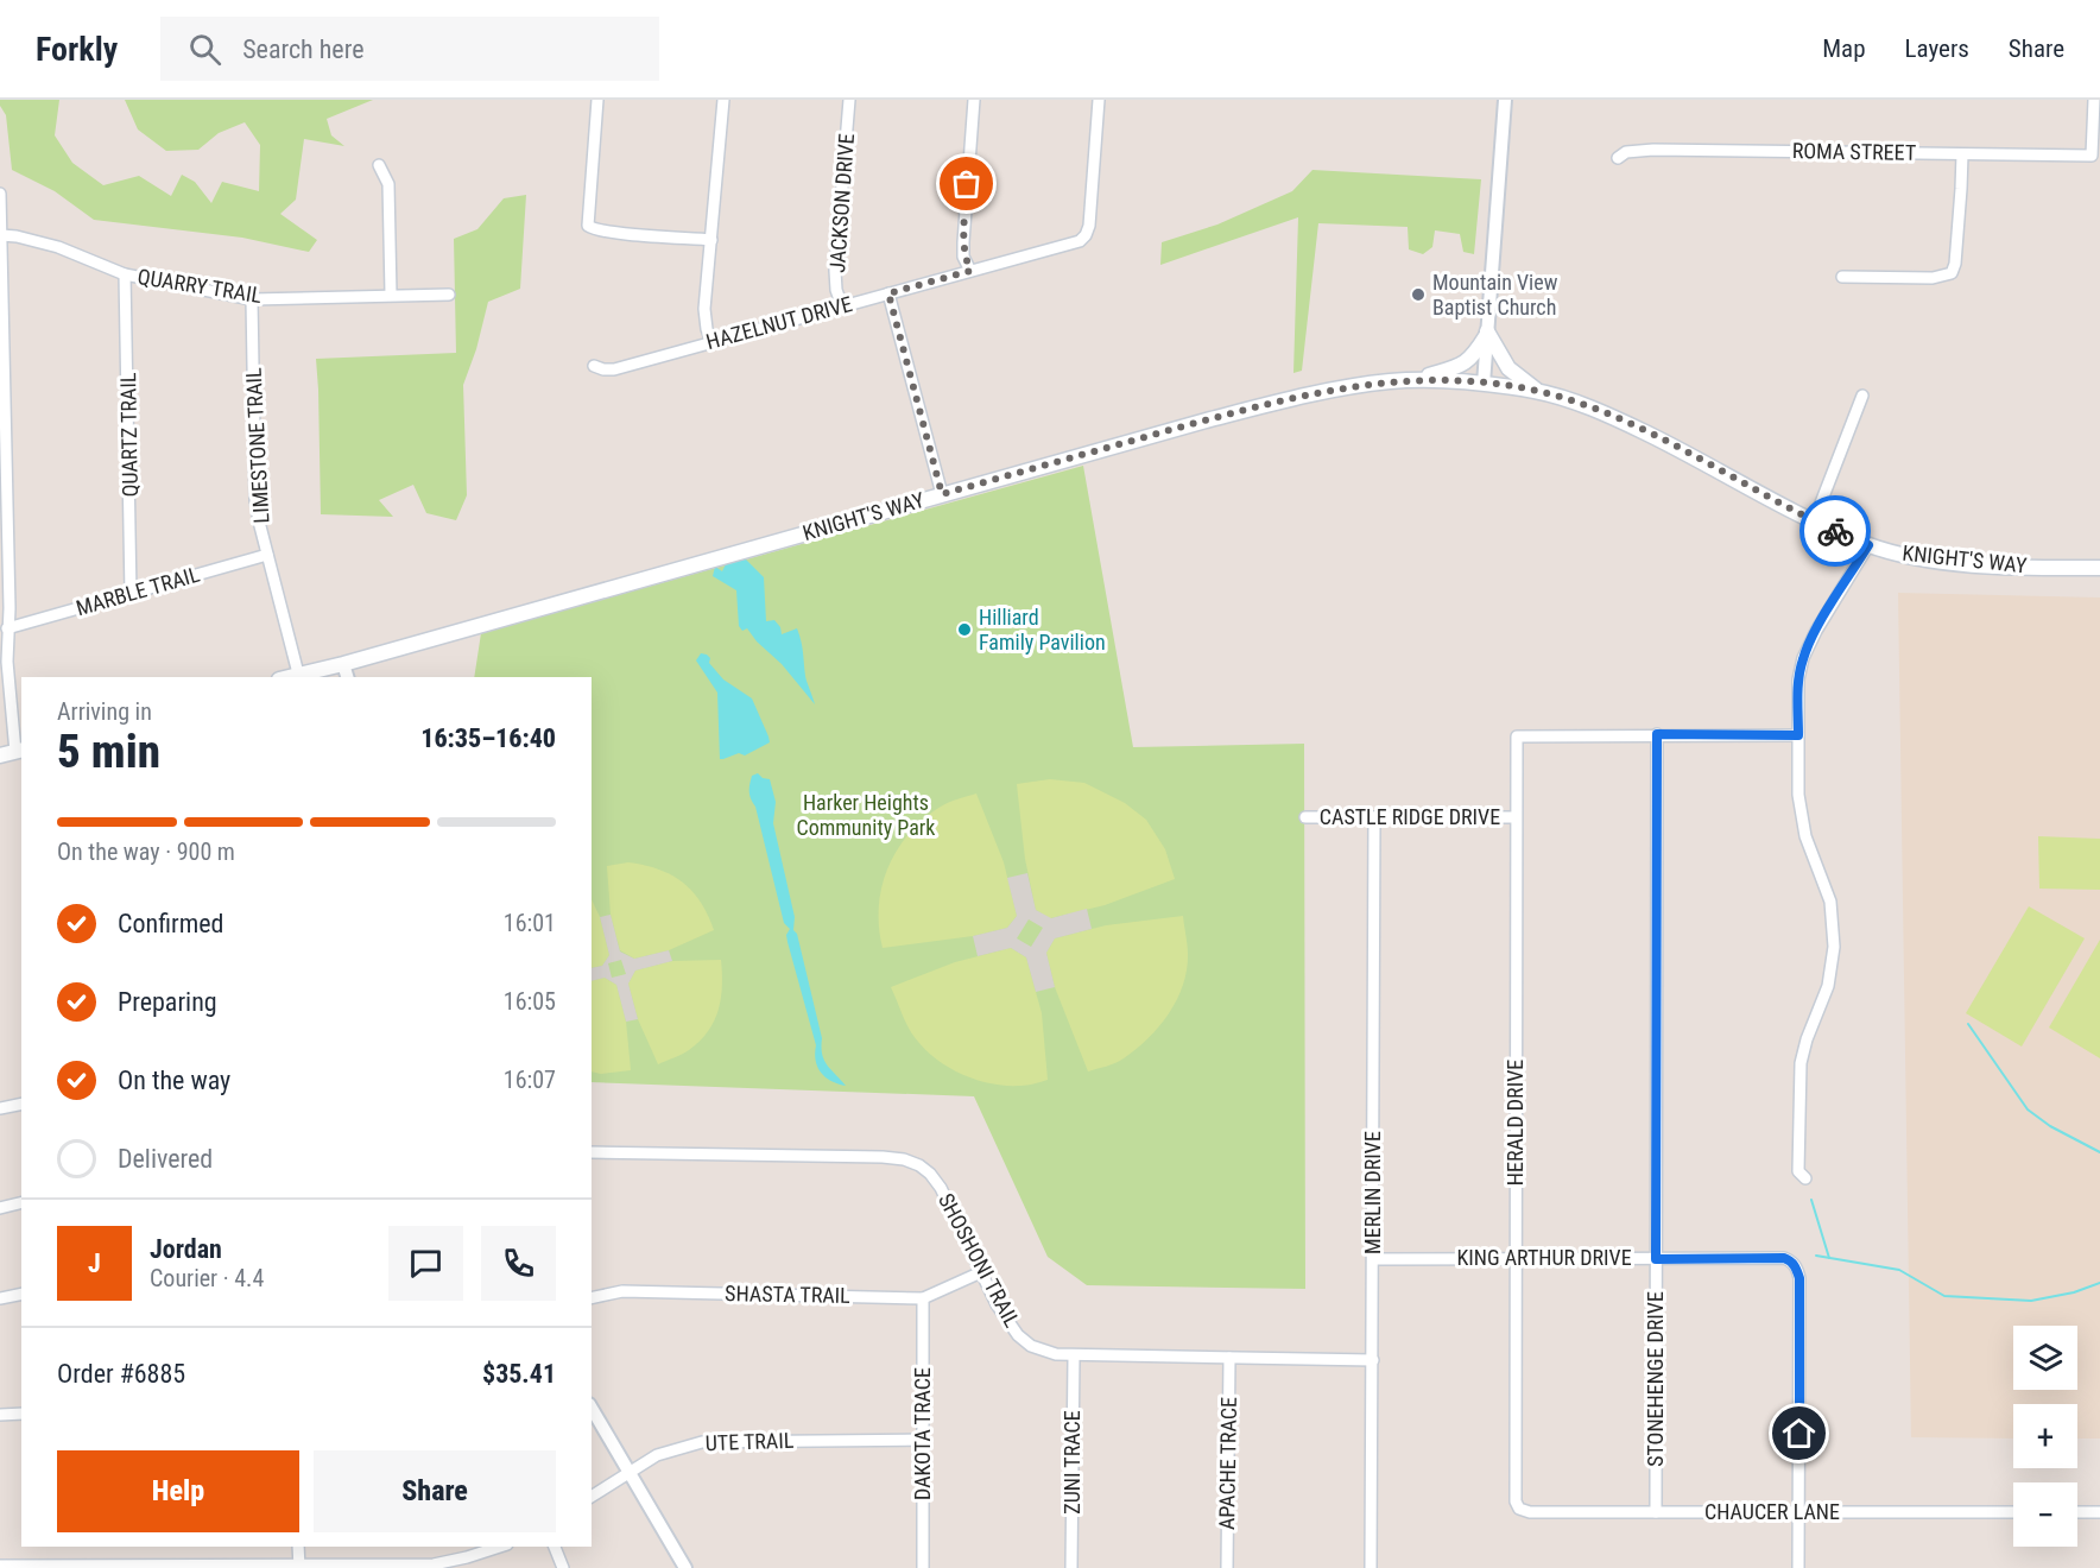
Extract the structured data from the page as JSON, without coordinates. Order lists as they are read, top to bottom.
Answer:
{
  "streets": {
    "main road": ["KNIGHT'S WAY"],
    "street": [
      "ROMA STREET",
      "JACKSON DRIVE",
      "QUARRY TRAIL",
      "HAZELNUT DRIVE",
      "QUARTZ TRAIL",
      "LIMESTONE TRAIL",
      "MARBLE TRAIL",
      "CASTLE RIDGE DRIVE",
      "HERALD DRIVE",
      "MERLIN DRIVE",
      "KING ARTHUR DRIVE",
      "SHOSHONI TRAIL",
      "SHASTA TRAIL",
      "STONEHENGE DRIVE",
      "DAKOTA TRACE",
      "UTE TRAIL",
      "ZUNI TRACE",
      "APACHE TRACE",
      "CHAUCER LANE"
    ]
  },
  "crossings": [
    ["JACKSON DRIVE", "HAZELNUT DRIVE"],
    ["QUARRY TRAIL", "QUARTZ TRAIL"],
    ["QUARRY TRAIL", "LIMESTONE TRAIL"],
    ["QUARTZ TRAIL", "MARBLE TRAIL"],
    ["LIMESTONE TRAIL", "KNIGHT'S WAY"],
    ["LIMESTONE TRAIL", "MARBLE TRAIL"],
    ["CASTLE RIDGE DRIVE", "HERALD DRIVE"],
    ["CASTLE RIDGE DRIVE", "MERLIN DRIVE"],
    ["HERALD DRIVE", "KING ARTHUR DRIVE"],
    ["HERALD DRIVE", "STONEHENGE DRIVE"],
    ["HERALD DRIVE", "CHAUCER LANE"],
    ["MERLIN DRIVE", "KING ARTHUR DRIVE"],
    ["MERLIN DRIVE", "SHOSHONI TRAIL"],
    ["KING ARTHUR DRIVE", "STONEHENGE DRIVE"],
    ["KING ARTHUR DRIVE", "CHAUCER LANE"],
    ["SHOSHONI TRAIL", "SHASTA TRAIL"],
    ["SHOSHONI TRAIL", "ZUNI TRACE"],
    ["SHOSHONI TRAIL", "APACHE TRACE"],
    ["SHASTA TRAIL", "DAKOTA TRACE"],
    ["STONEHENGE DRIVE", "CHAUCER LANE"],
    ["DAKOTA TRACE", "UTE TRAIL"]
  ],
  "parks": ["Harker Heights Community Park"],
  "places": ["Mountain View Baptist Church", "Hilliard Family Pavilion"],
  "page": {
    "header": "Forkly",
    "search": "Search here",
    "nav": ["Map", "Layers", "Share"],
    "heading": ["5 min", "Arriving in", "16:35–16:40"],
    "panel": [
      "Jordan",
      "Courier · 4.4",
      "Order #6885",
      "$35.41"
    ],
    "bar": "On the way · 900 m",
    "list": [
      ["Confirmed", "16:01"],
      ["Preparing", "16:05"],
      ["On the way", "16:07"],
      "Delivered"
    ],
    "round": "J",
    "map_buttons": ["+", "−"],
    "buttons": ["Help", "Share"]
  }
}
